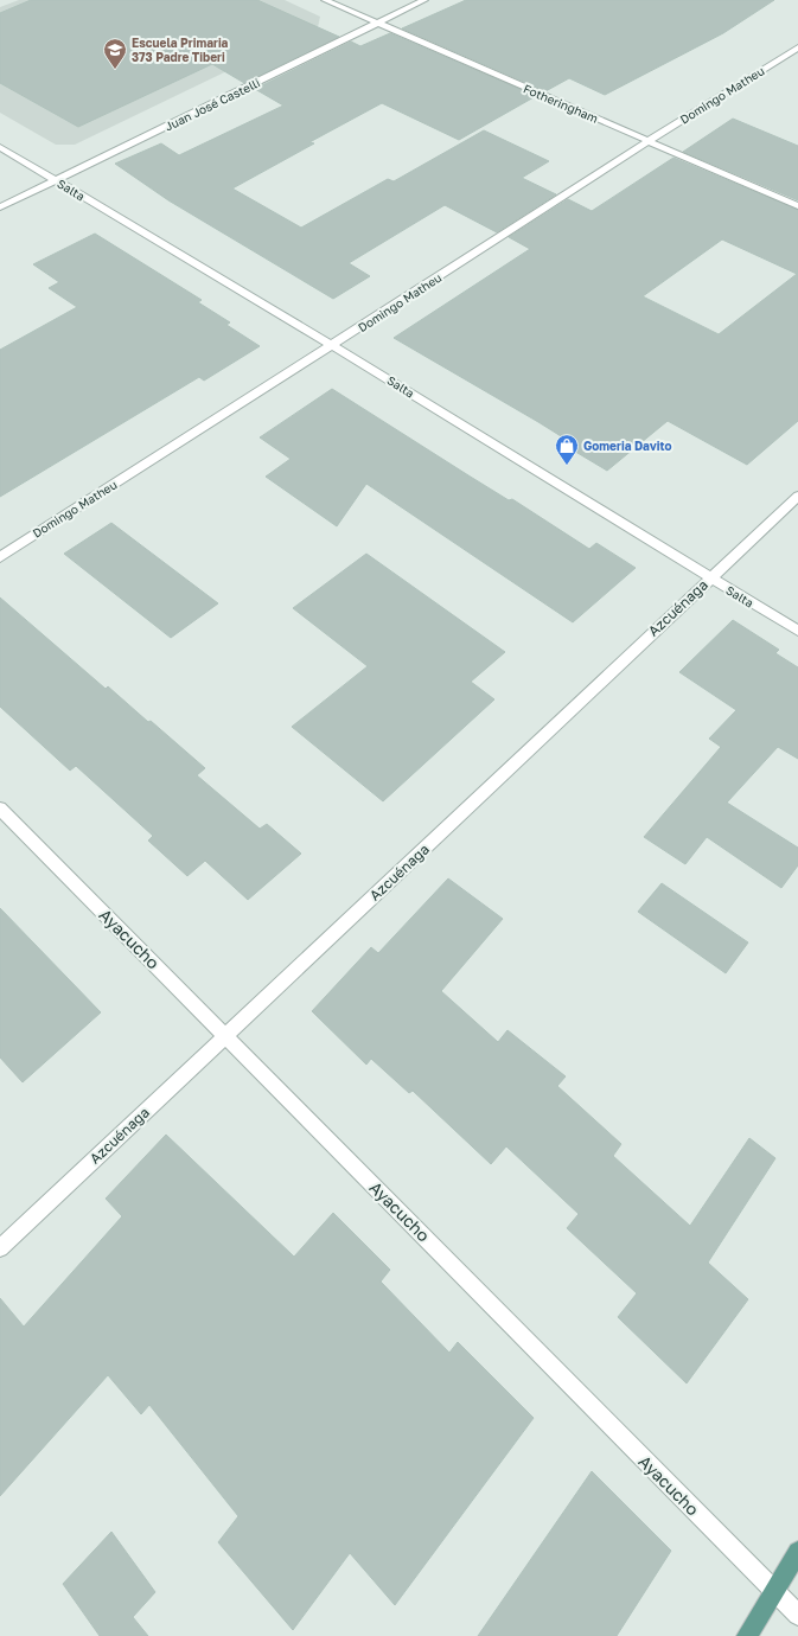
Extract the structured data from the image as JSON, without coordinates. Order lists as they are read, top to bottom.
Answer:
{
  "streets": {
    "street": [
      "Domingo Matheu",
      "Fotheringham",
      "Juan José Castelli",
      "Salta",
      "Azcuénaga",
      "Ayacucho"
    ]
  },
  "crossings": [
    ["Domingo Matheu", "Fotheringham"],
    ["Domingo Matheu", "Salta"],
    ["Fotheringham", "Juan José Castelli"],
    ["Juan José Castelli", "Salta"],
    ["Salta", "Azcuénaga"],
    ["Azcuénaga", "Ayacucho"]
  ],
  "places": {
    "school or university": ["Escuela Primaria 373 Padre Tiberi"],
    "shop": ["Gomeria Davito"]
  }
}
